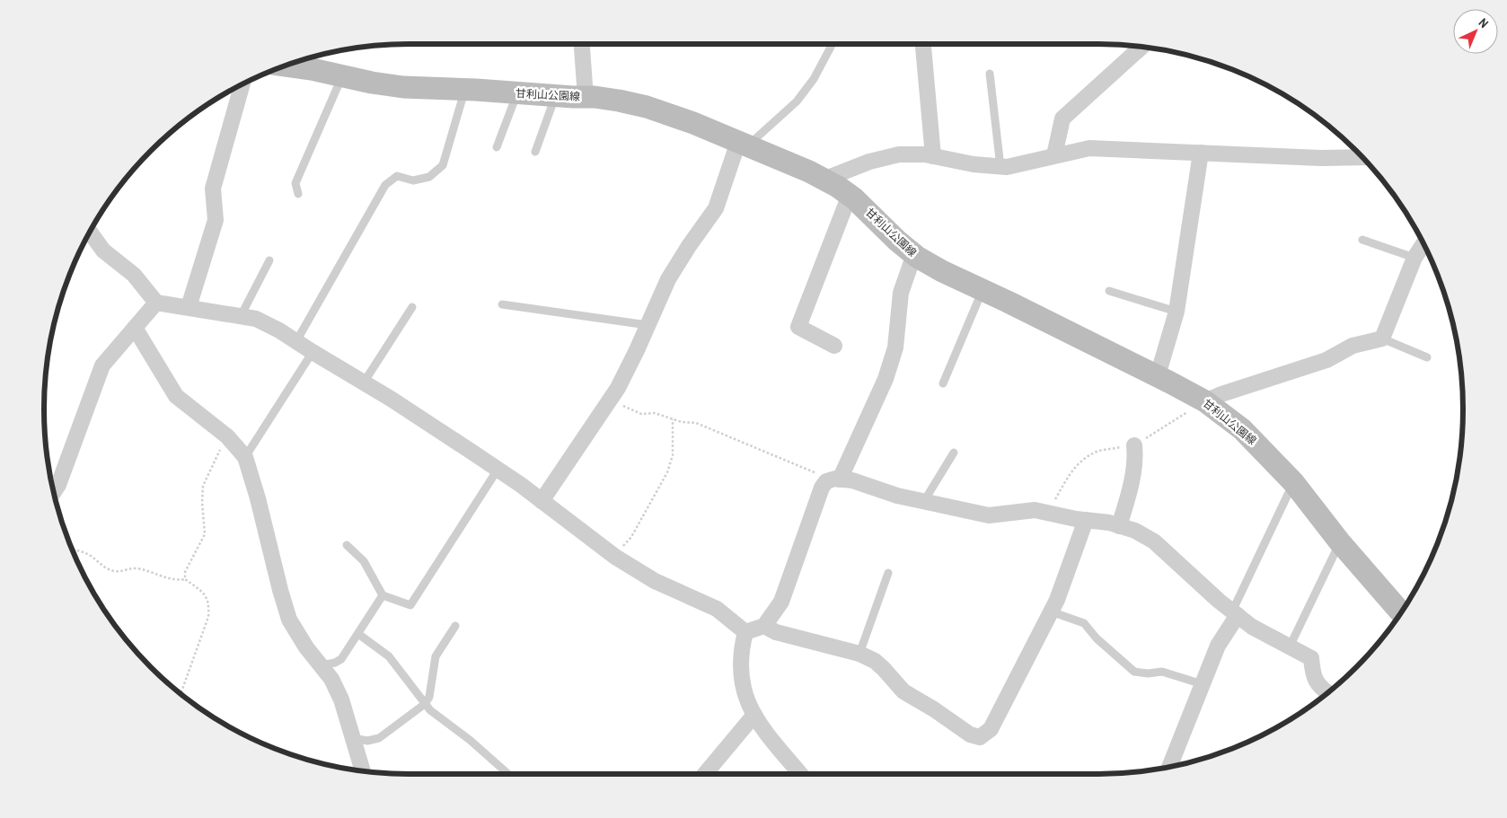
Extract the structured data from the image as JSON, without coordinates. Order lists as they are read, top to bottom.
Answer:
{
  "streets": {
    "main road": ["甘利山公園線"]
  },
  "north": "top right"
}
